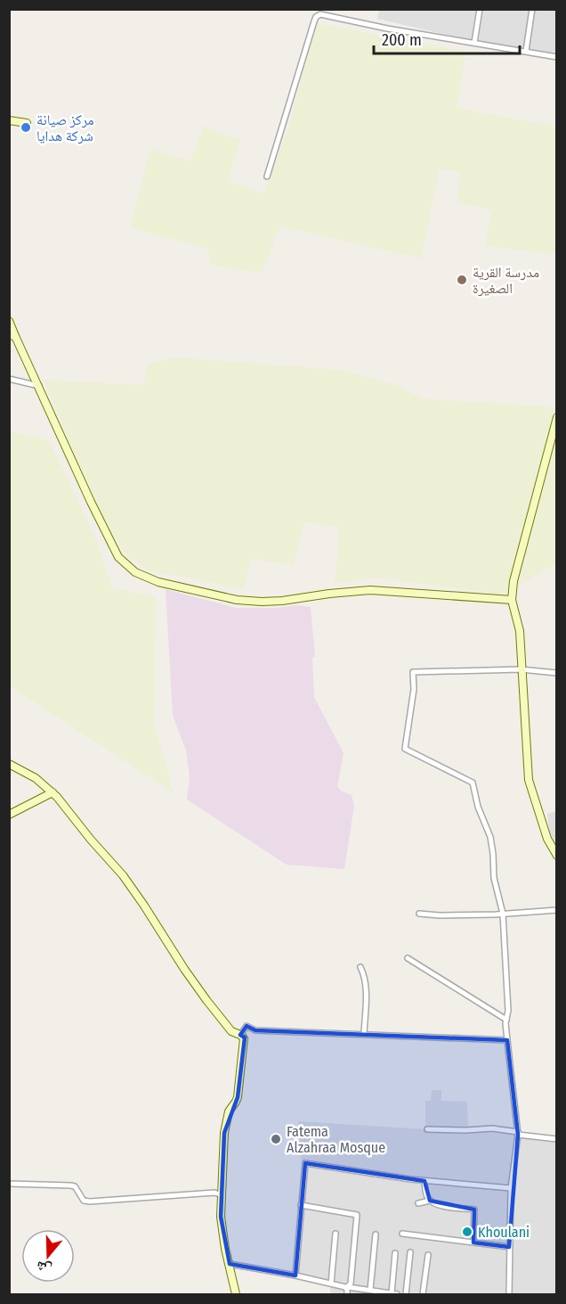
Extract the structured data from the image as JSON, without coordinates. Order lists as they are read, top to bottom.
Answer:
{
  "places": [
    "مركز صيانة شركة هدايا",
    "مدرسة القرية الصغيرة",
    "Fatema Alzahraa Mosque",
    "Khoulani"
  ],
  "scale_bar": "200 m",
  "north": "bottom"
}
